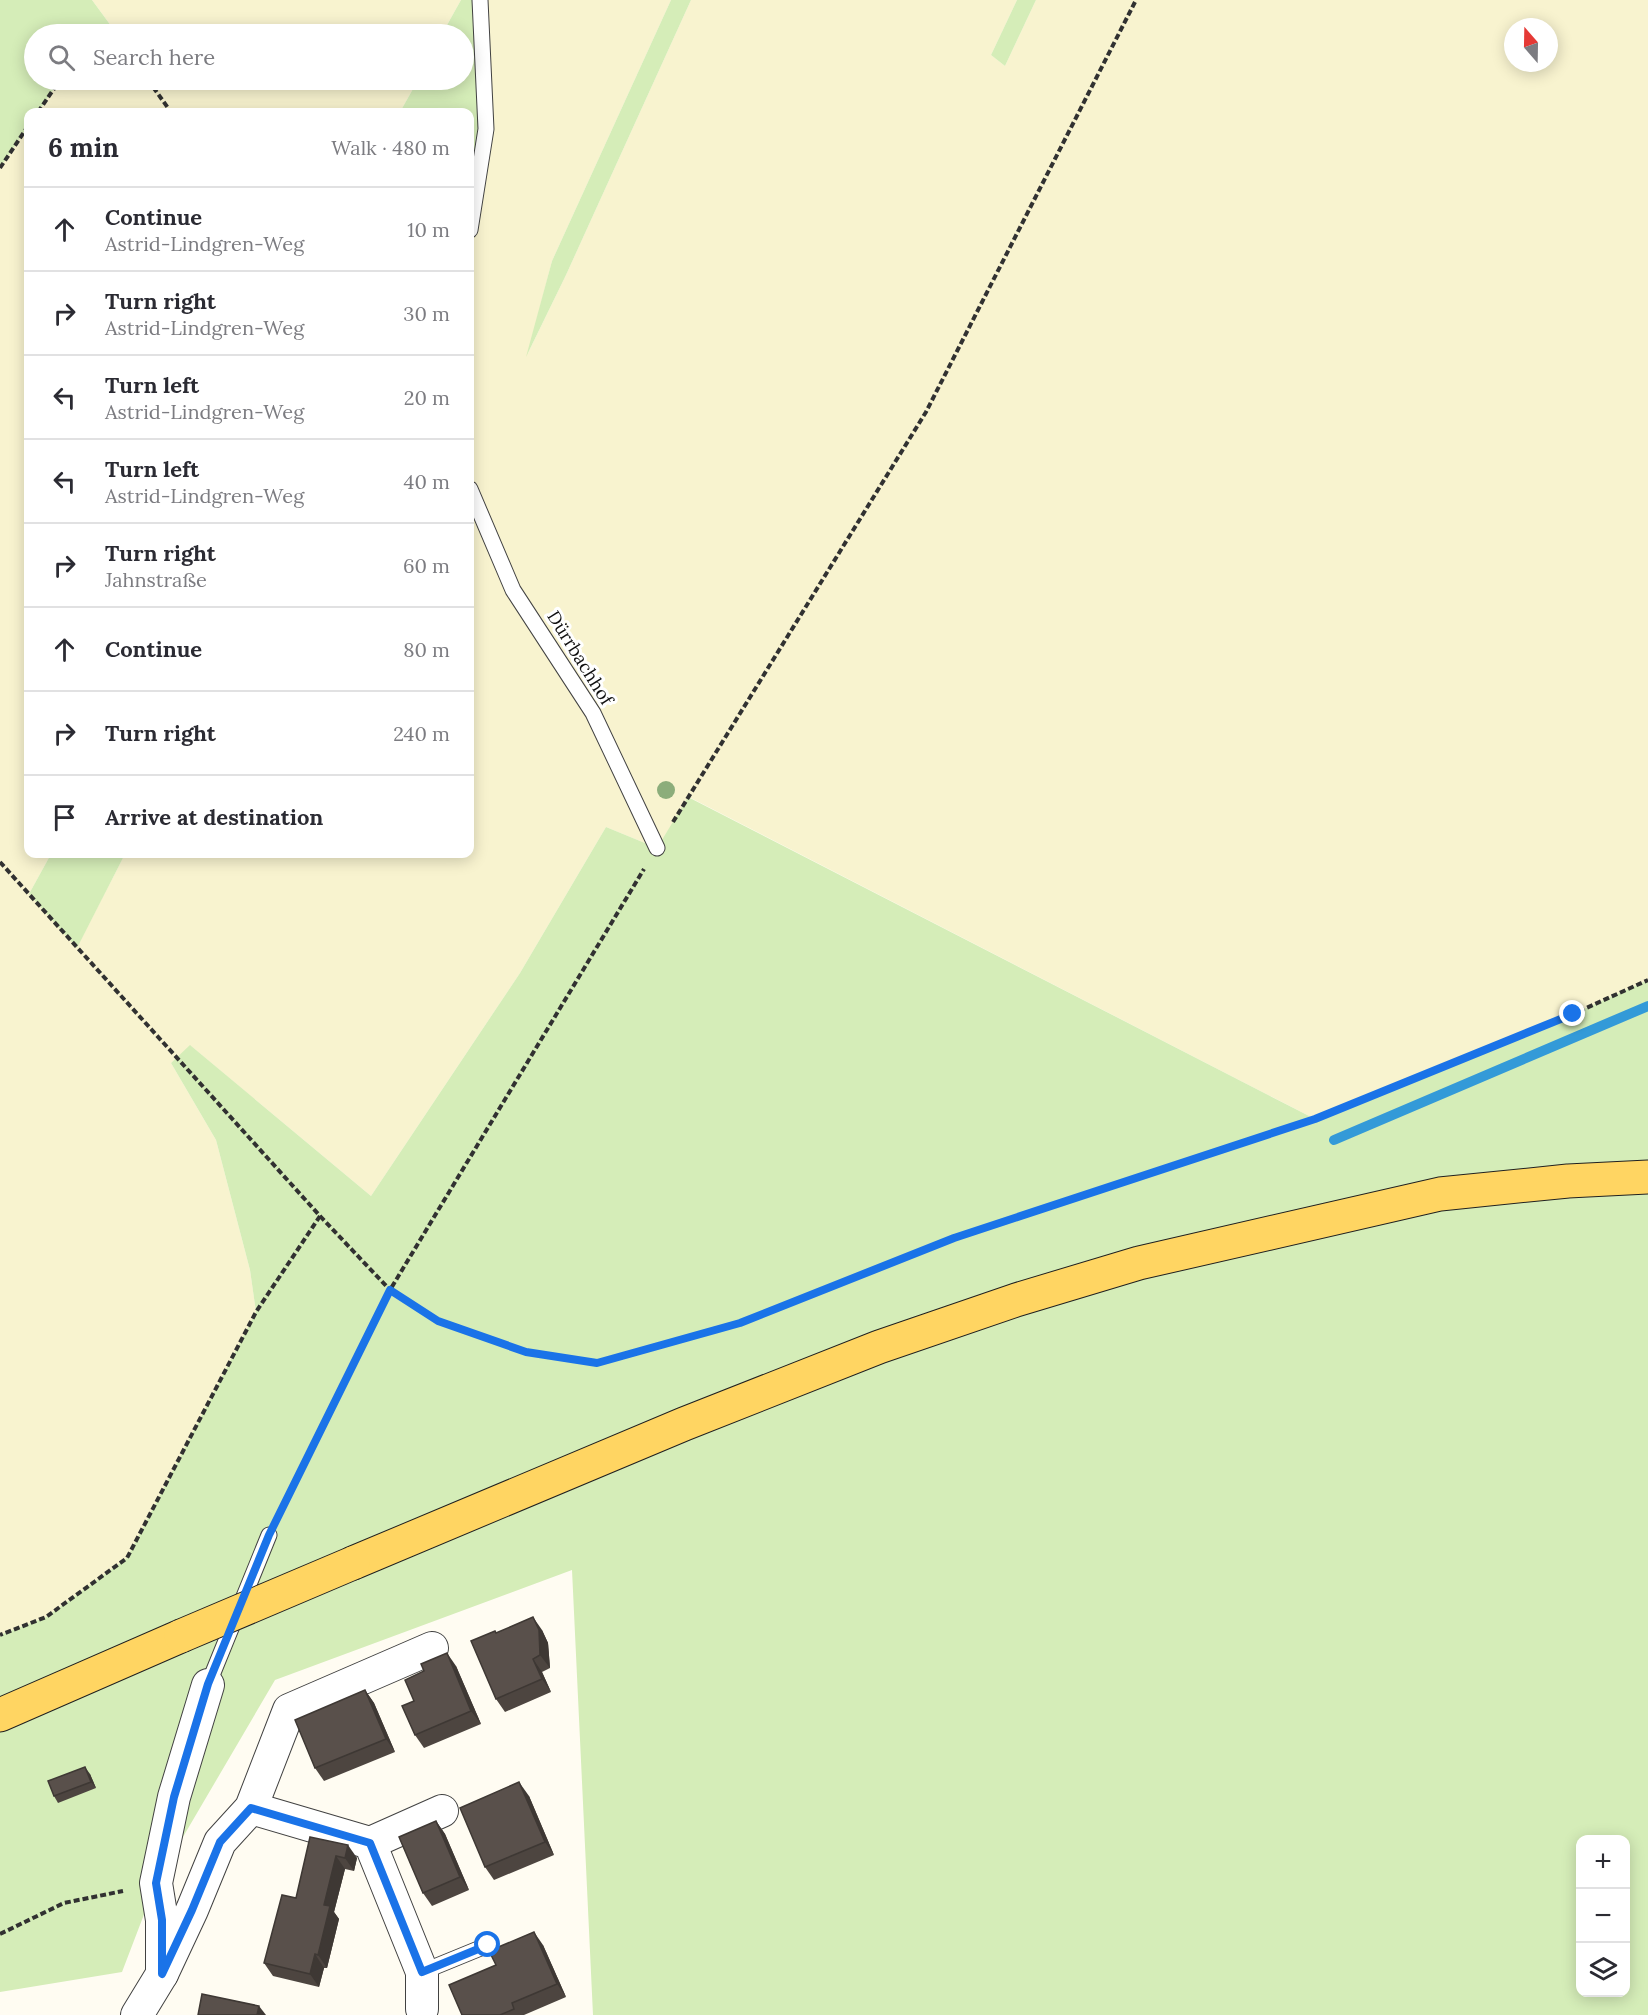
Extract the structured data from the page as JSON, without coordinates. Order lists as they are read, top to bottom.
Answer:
{
  "streets": {
    "lane": ["Dürrbachhof"]
  },
  "north": "top",
  "page": {
    "search": "Search here",
    "heading": ["6 min", "Walk · 480 m"],
    "list": [
      ["Continue", "Astrid-Lindgren-Weg", "10 m"],
      ["Turn right", "Astrid-Lindgren-Weg", "30 m"],
      ["Turn left", "Astrid-Lindgren-Weg", "20 m"],
      ["Turn left", "Astrid-Lindgren-Weg", "40 m"],
      ["Turn right", "Jahnstraße", "60 m"],
      ["Continue", "80 m"],
      ["Turn right", "240 m"],
      "Arrive at destination"
    ],
    "map_buttons": ["+", "−"]
  }
}
